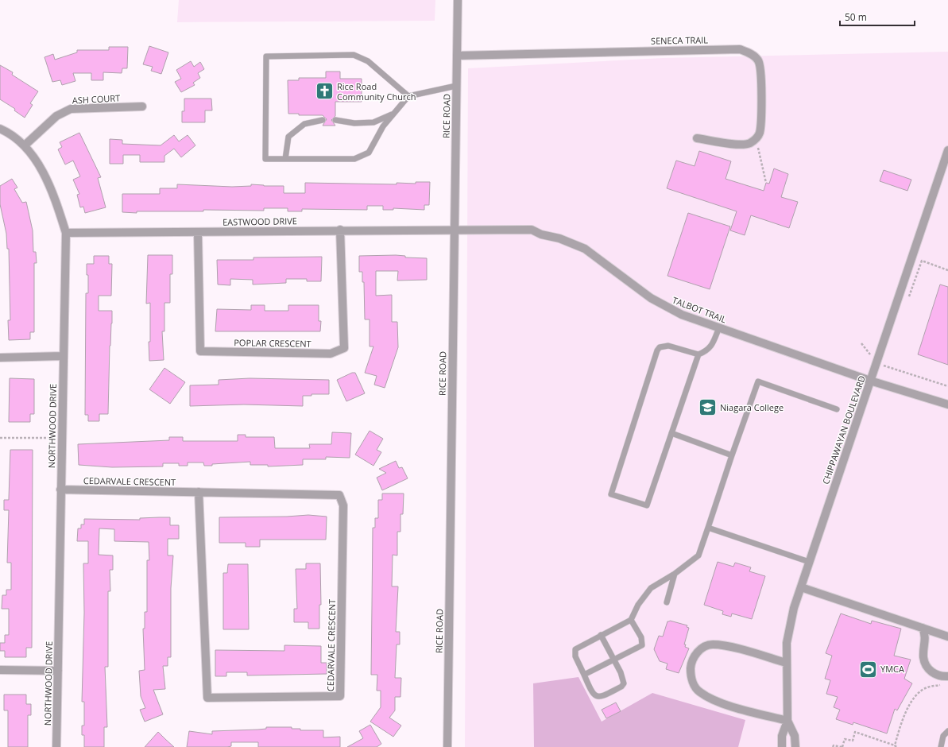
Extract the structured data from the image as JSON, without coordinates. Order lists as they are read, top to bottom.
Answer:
{
  "streets": {
    "street": [
      "SENECA TRAIL",
      "ASH COURT",
      "RICE ROAD",
      "EASTWOOD DRIVE",
      "TALBOT TRAIL",
      "POPLAR CRESCENT",
      "NORTHWOOD DRIVE",
      "CHIPPAWAYAN BOULEVARD",
      "CEDARVALE CRESCENT"
    ]
  },
  "crossings": [
    ["SENECA TRAIL", "RICE ROAD"],
    ["ASH COURT", "NORTHWOOD DRIVE"],
    ["RICE ROAD", "EASTWOOD DRIVE"],
    ["RICE ROAD", "TALBOT TRAIL"],
    ["EASTWOOD DRIVE", "TALBOT TRAIL"],
    ["EASTWOOD DRIVE", "POPLAR CRESCENT"],
    ["EASTWOOD DRIVE", "NORTHWOOD DRIVE"],
    ["TALBOT TRAIL", "CHIPPAWAYAN BOULEVARD"],
    ["NORTHWOOD DRIVE", "CEDARVALE CRESCENT"]
  ],
  "places": {
    "church": ["Rice Road Community Church"],
    "school or university": ["Niagara College"],
    "sports": ["YMCA"]
  },
  "scale_bar": "50 m"
}
